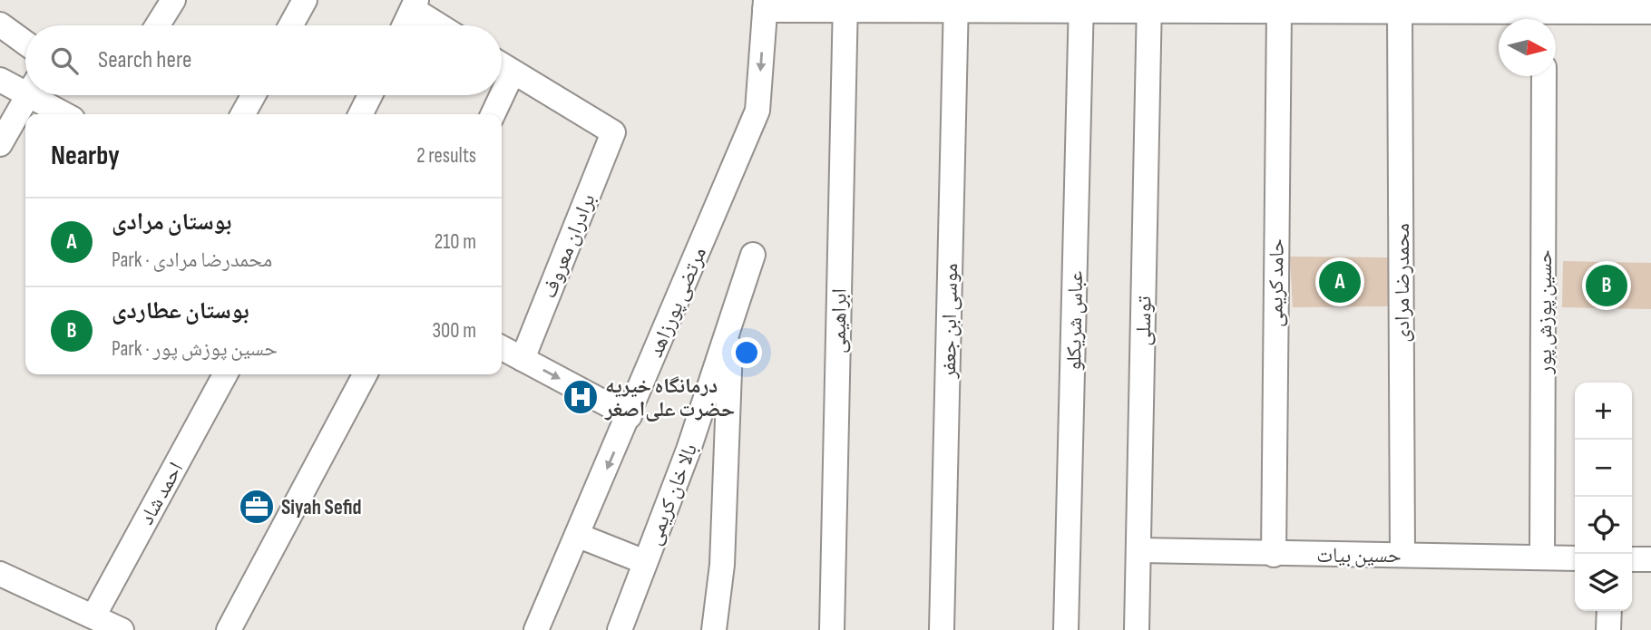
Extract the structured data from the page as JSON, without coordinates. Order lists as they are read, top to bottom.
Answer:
{
  "streets": {
    "street": [
      "برادران معروف",
      "حامد کریمی",
      "محمدرضا مرادی",
      "مرتضی پورزاهد",
      "حسین پوزش پور",
      "ابراهیمی",
      "موسی ابن جعفر",
      "عباس شریکلو",
      "توسلی",
      "احمد شاد",
      "بالا خان کریمی",
      "حسین بیات"
    ]
  },
  "crossings": [
    ["حامد کریمی", "حسین بیات"],
    ["محمدرضا مرادی", "حسین بیات"],
    ["حسین پوزش پور", "حسین بیات"],
    ["توسلی", "حسین بیات"]
  ],
  "one_way": ["مرتضی پورزاهد"],
  "places": {
    "hospital": ["درمانگاه خیریه حضرت علی‌اصغر"],
    "office": ["Siyah Sefid"]
  },
  "north": "right",
  "page": {
    "search": "Search here",
    "heading": ["Nearby", "2 results"],
    "list": [
      {
        "mark": "A",
        "name": "بوستان مرادی",
        "note": "Park · محمدرضا مرادی",
        "value": "210 m"
      },
      {
        "mark": "B",
        "name": "بوستان عطاردی",
        "note": "Park · حسین پوزش پور",
        "value": "300 m"
      }
    ],
    "pins": ["A", "B"],
    "map_buttons": ["+", "−"]
  }
}
